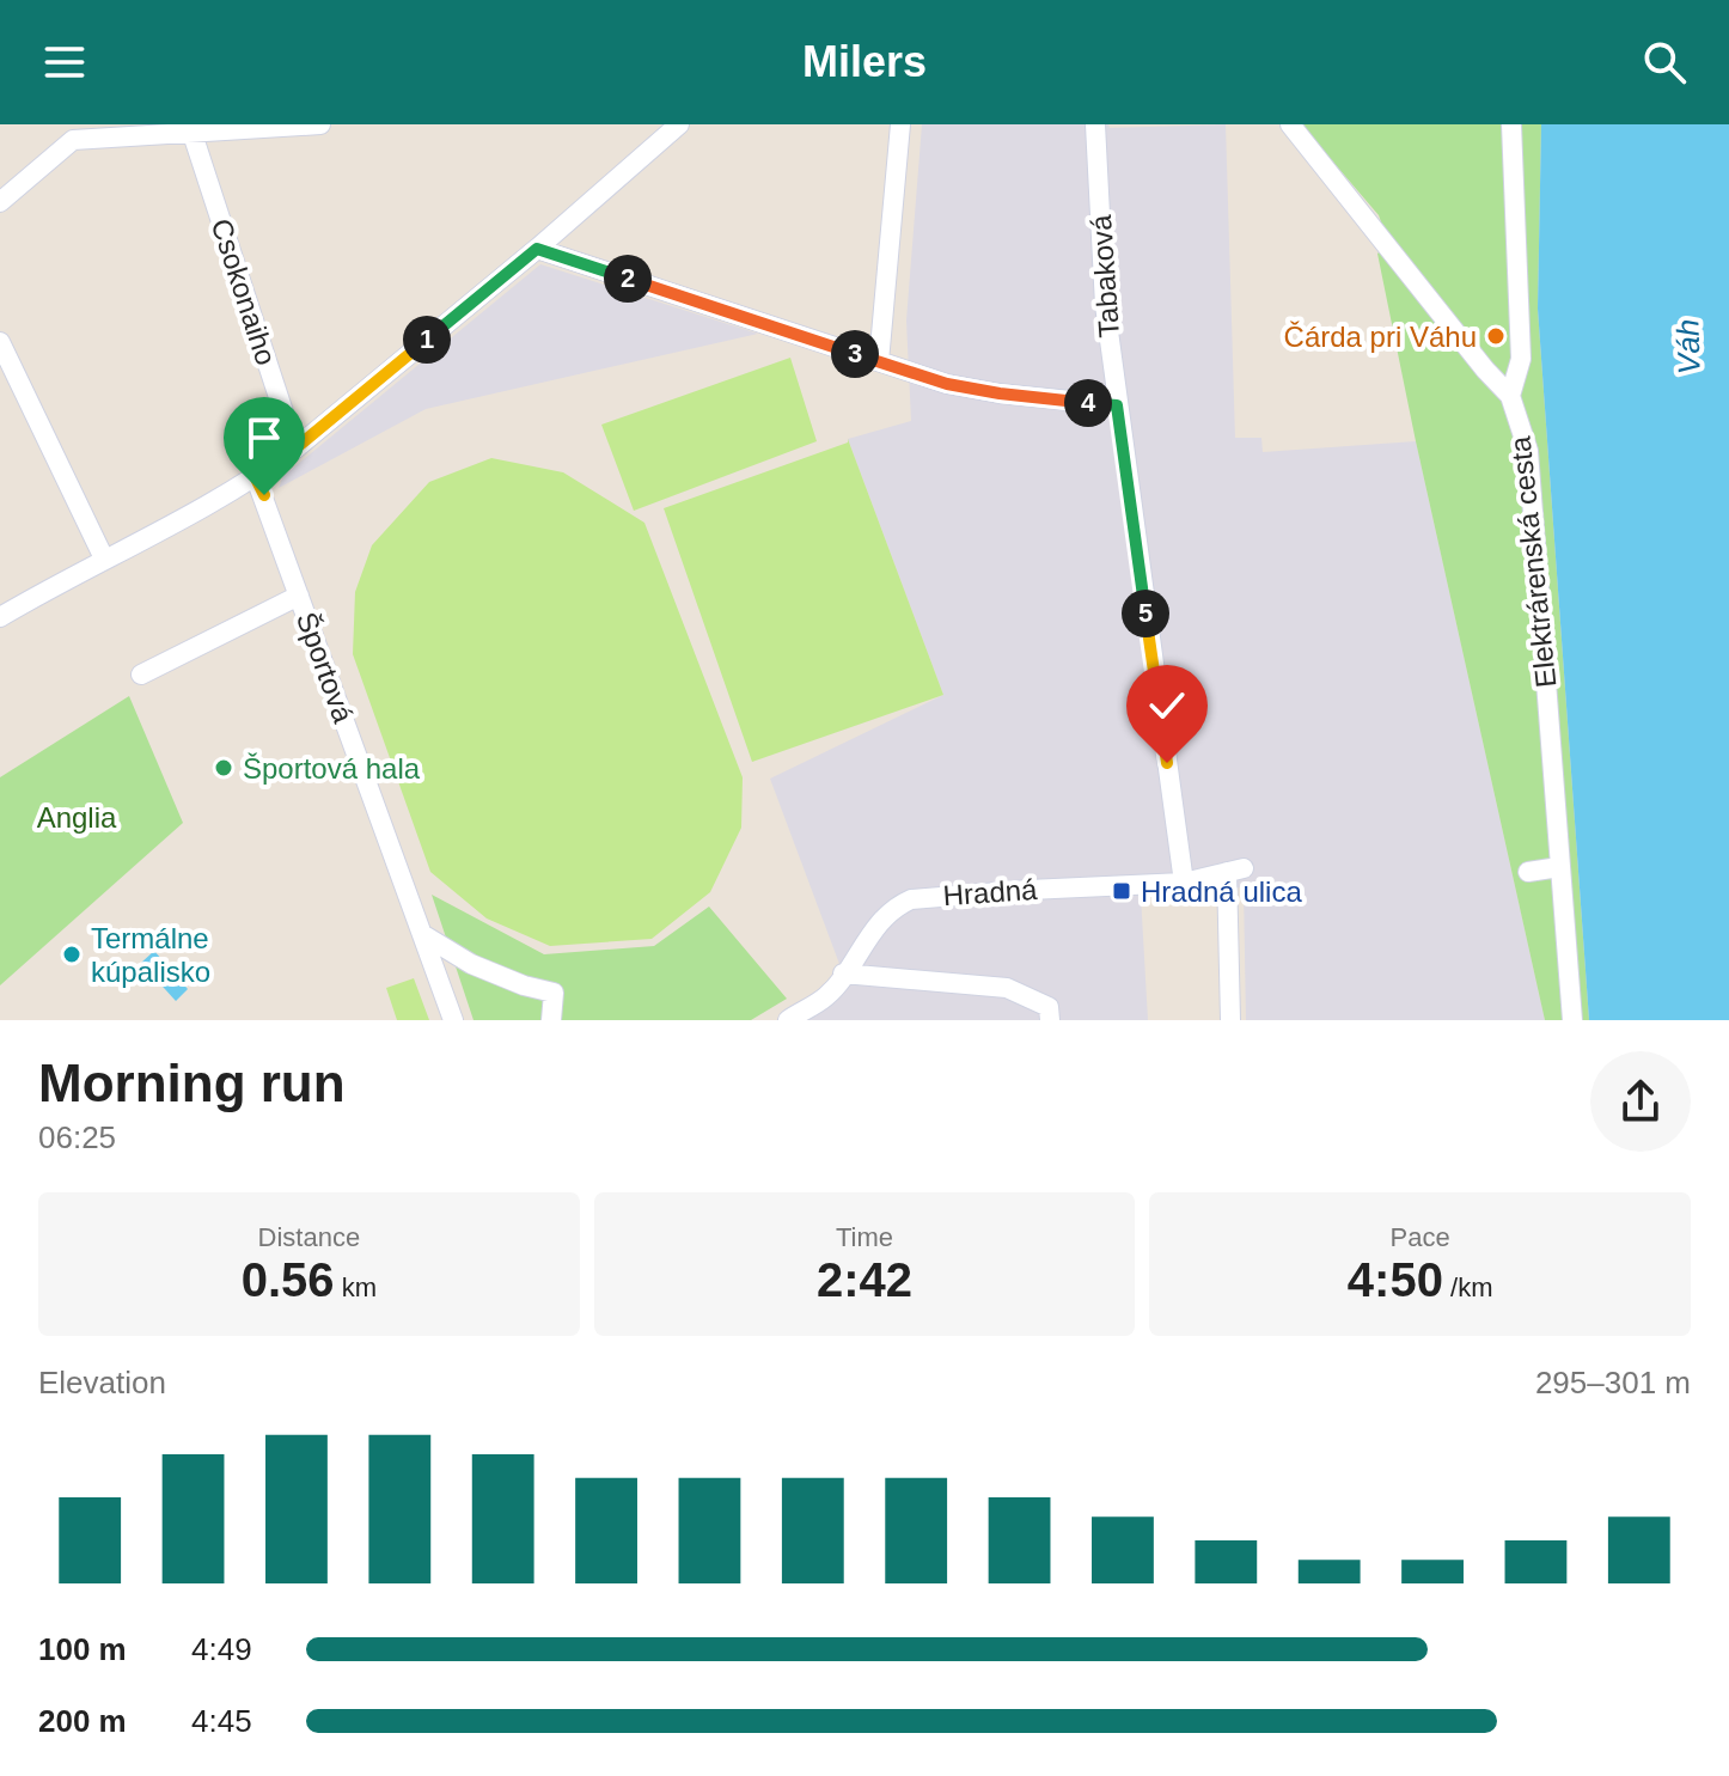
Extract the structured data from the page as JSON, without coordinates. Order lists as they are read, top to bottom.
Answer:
{
  "streets": {
    "street": [
      "Tabaková",
      "Csokonaiho",
      "Elektrárenská cesta",
      "Športová",
      "Hradná"
    ]
  },
  "crossings": [
    ["Tabaková", "Hradná"]
  ],
  "water": ["Váh"],
  "parks": ["Anglia"],
  "places": {
    "other": ["Čárda pri Váhu", "Športová hala", "Termálne kúpalisko"],
    "transit": ["Hradná ulica"]
  },
  "page": {
    "header": "Milers",
    "pins": [
      "2",
      "1",
      "3",
      "4",
      "5"
    ],
    "heading": ["Morning run", "06:25"],
    "stats": [
      ["Distance", "0.56 km"],
      ["Time", "2:42"],
      ["Pace", "4:50 /km"]
    ],
    "chart": ["Elevation", "295–301 m"],
    "list": [
      {
        "name": "100 m",
        "note": "4:49"
      },
      {
        "name": "200 m",
        "note": "4:45"
      }
    ]
  }
}
